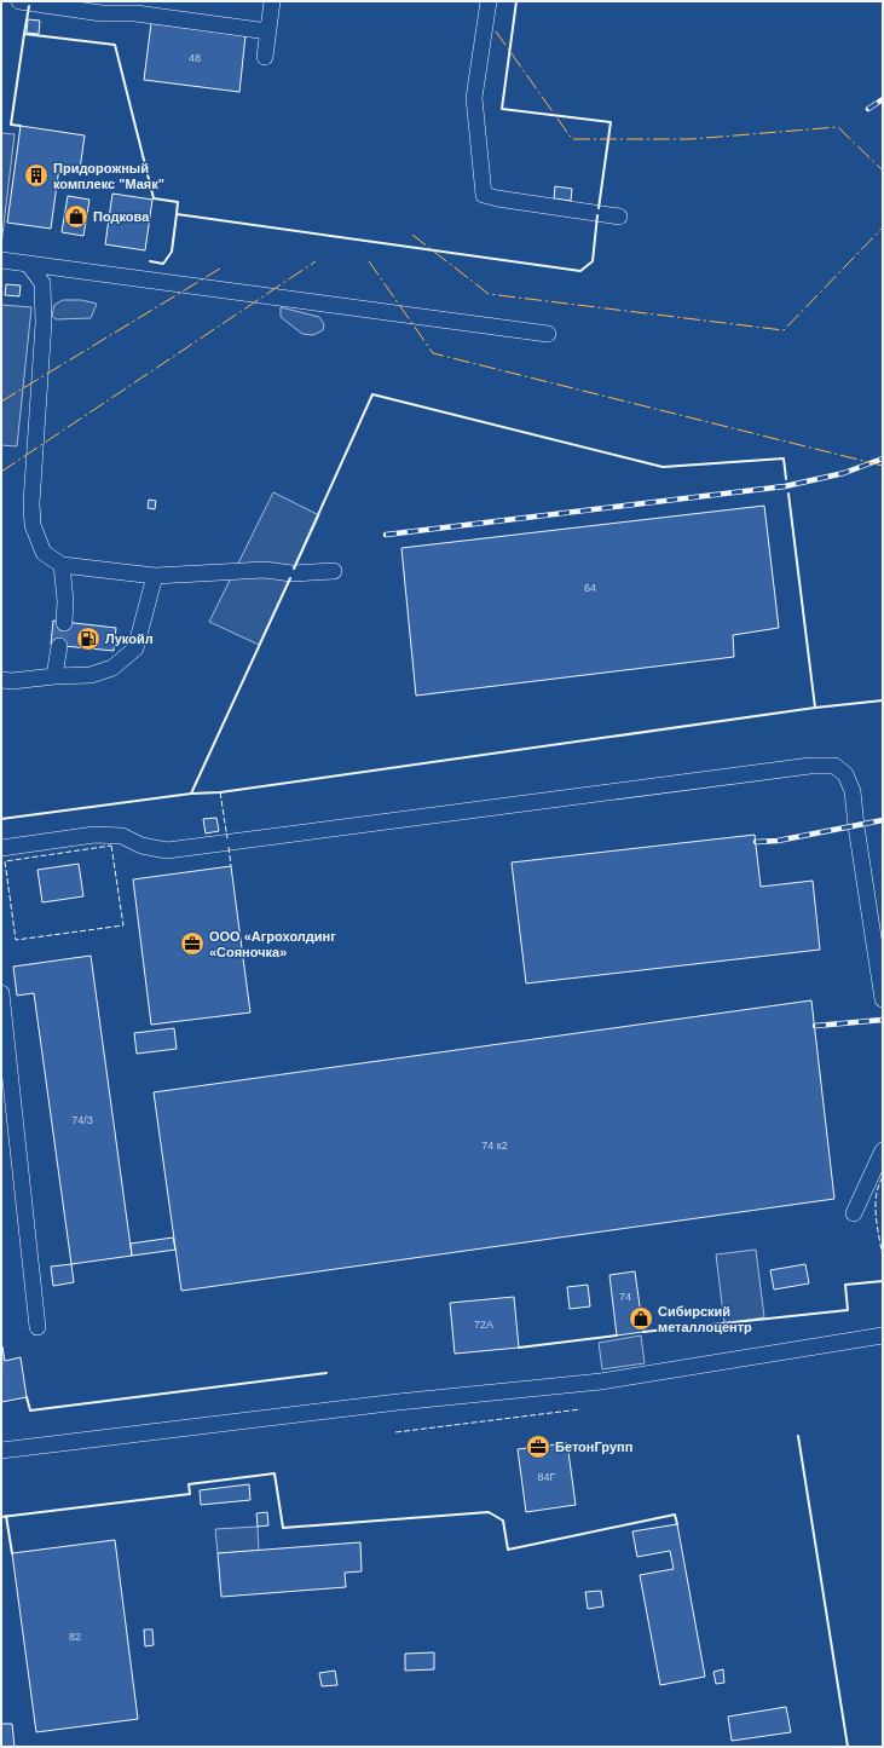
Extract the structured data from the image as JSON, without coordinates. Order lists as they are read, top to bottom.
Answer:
{
  "places": {
    "building": ["Придорожный комплекс \"Маяк\""],
    "shop": ["Подкова", "Сибирский металлоцентр"],
    "fuel station": ["Лукойл"],
    "office": ["ООО «Агрохолдинг «Сояночка»", "БетонГрупп"]
  },
  "house_numbers": [
    "48",
    "64",
    "74/3",
    "74 к2",
    "74",
    "72А",
    "84Г",
    "82"
  ]
}
